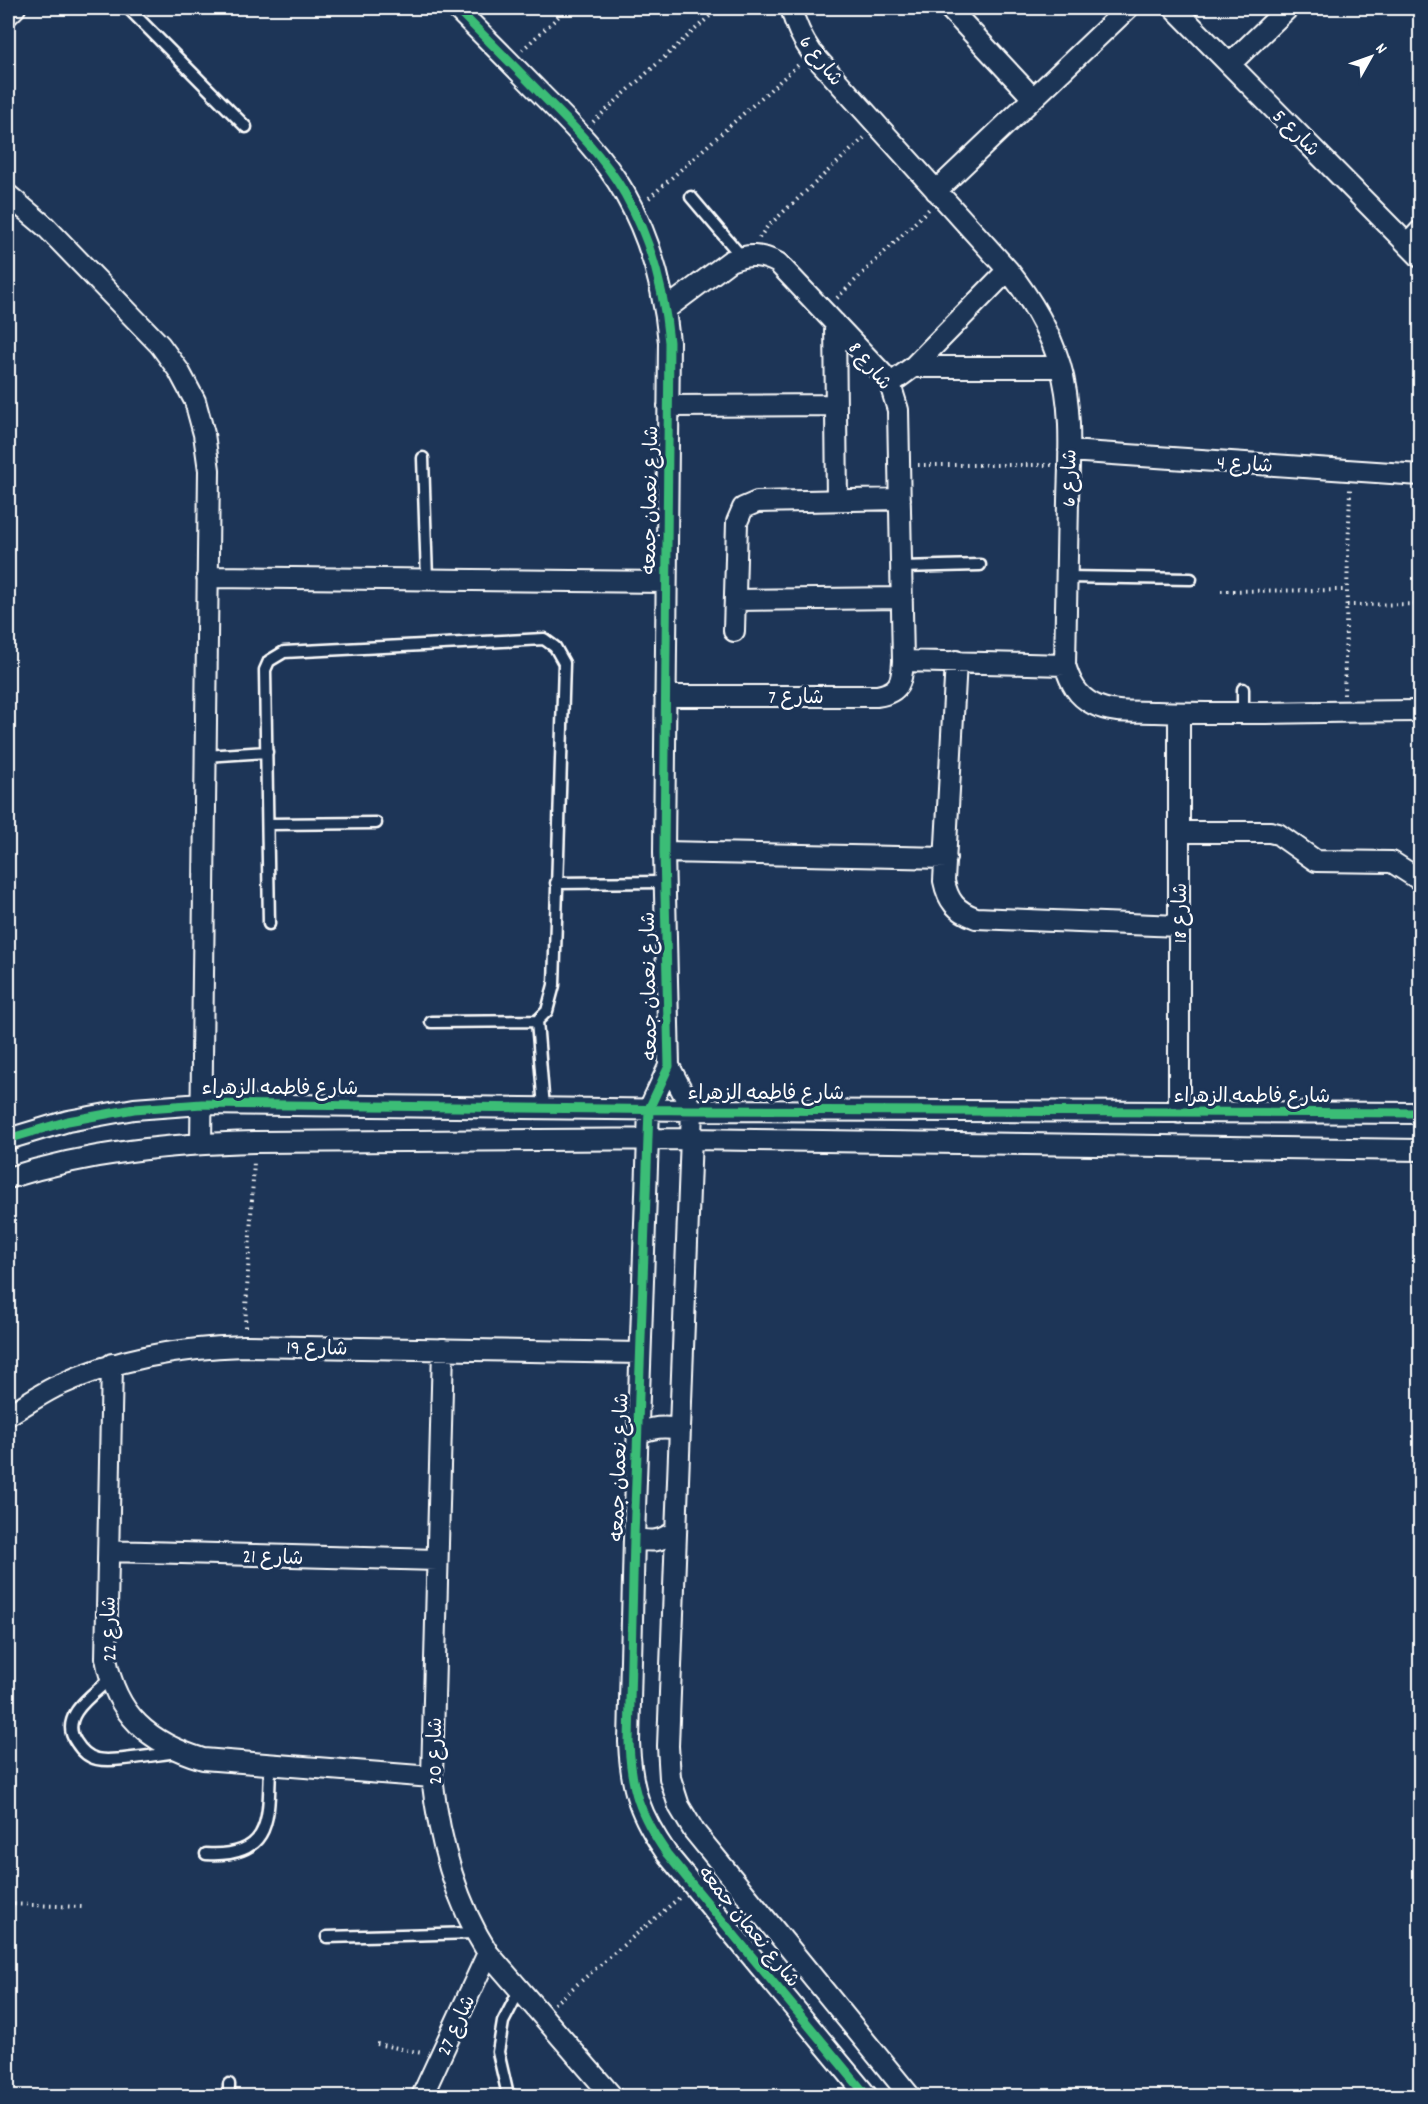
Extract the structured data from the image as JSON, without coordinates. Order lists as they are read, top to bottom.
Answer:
{
  "streets": {
    "street": [
      "شارع 6",
      "شارع 5",
      "شارع 8",
      "شارع 4",
      "شارع نعمان جمعه",
      "شارع 7",
      "شارع 18",
      "شارع فاطمه الزهراء",
      "شارع 19",
      "شارع 21",
      "شارع 22",
      "شارع 20",
      "شارع 27"
    ]
  },
  "crossings": [
    ["شارع 6", "شارع 4"],
    ["شارع 6", "شارع 18"],
    ["شارع 8", "شارع 7"],
    ["شارع نعمان جمعه", "شارع 7"],
    ["شارع نعمان جمعه", "شارع فاطمه الزهراء"],
    ["شارع نعمان جمعه", "شارع 19"],
    ["شارع 18", "شارع فاطمه الزهراء"],
    ["شارع 19", "شارع 22"],
    ["شارع 19", "شارع 20"],
    ["شارع 21", "شارع 22"],
    ["شارع 21", "شارع 20"],
    ["شارع 22", "شارع 20"],
    ["شارع 20", "شارع 27"]
  ],
  "north": "top right"
}
